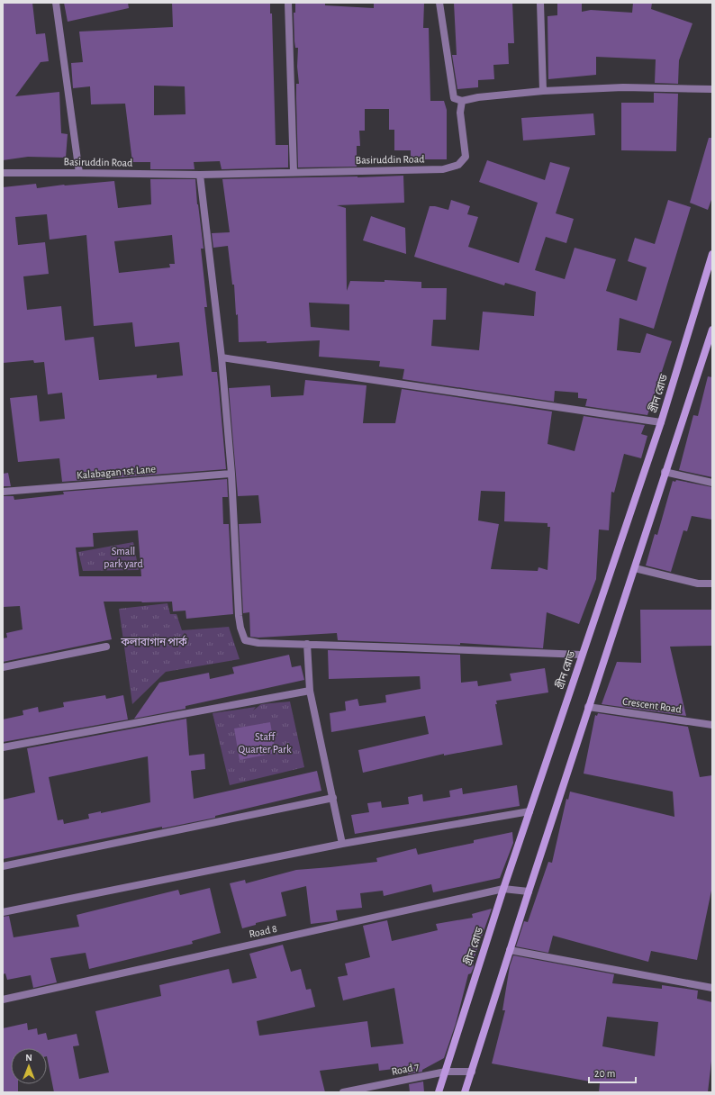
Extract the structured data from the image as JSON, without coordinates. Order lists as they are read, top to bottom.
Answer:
{
  "streets": {
    "main road": ["গ্রীন রোড"],
    "street": [
      "Basiruddin Road",
      "Kalabagan 1st Lane",
      "Crescent Road",
      "Road 8",
      "Road 7"
    ]
  },
  "crossings": [
    ["গ্রীন রোড", "Road 8"],
    ["গ্রীন রোড", "Road 7"]
  ],
  "parks": ["Small park yard", "কলাবাগান পার্ক", "Staff Quarter Park"],
  "scale_bar": "20 m",
  "north": "top"
}
